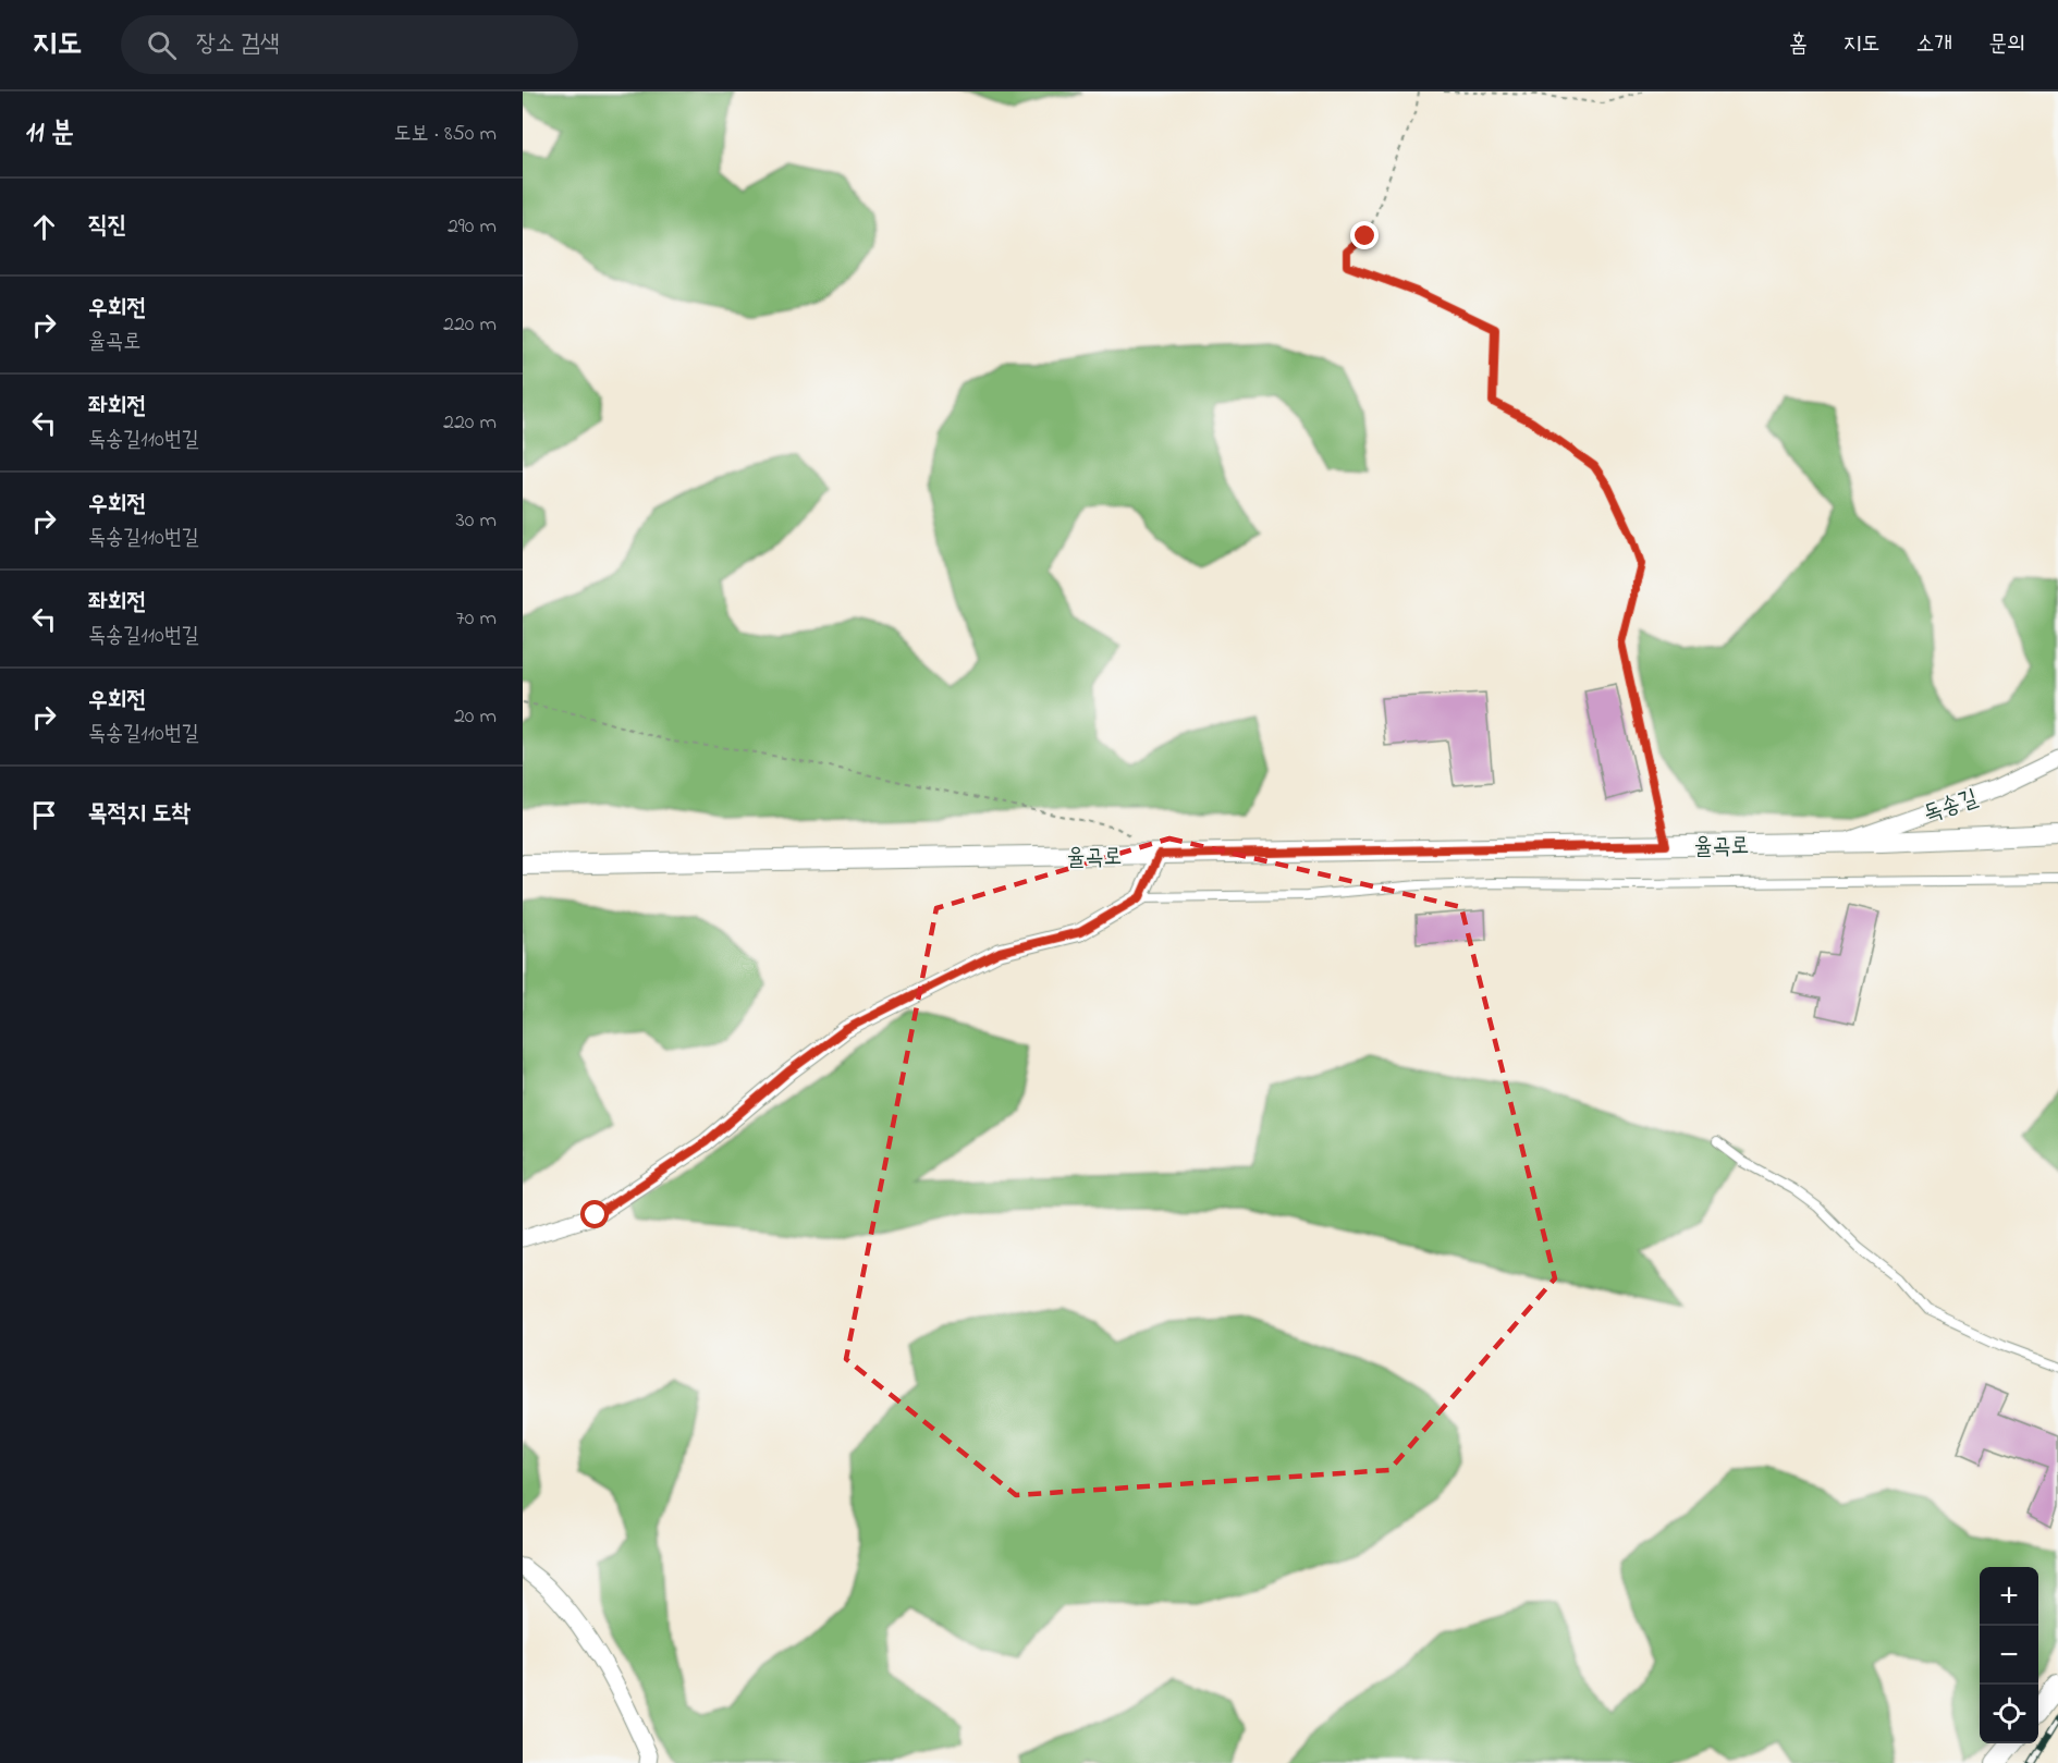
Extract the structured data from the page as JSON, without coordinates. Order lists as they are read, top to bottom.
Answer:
{
  "streets": {
    "street": ["독송길", "율곡로"]
  },
  "crossings": [
    ["독송길", "율곡로"]
  ],
  "page": {
    "header": "지도",
    "search": "장소 검색",
    "nav": [
      "홈",
      "지도",
      "소개",
      "문의"
    ],
    "heading": ["11 분", "도보 · 850 m"],
    "list": [
      ["직진", "290 m"],
      ["우회전", "율곡로", "220 m"],
      ["좌회전", "독송길110번길", "220 m"],
      ["우회전", "독송길110번길", "30 m"],
      ["좌회전", "독송길110번길", "70 m"],
      ["우회전", "독송길110번길", "20 m"],
      "목적지 도착"
    ],
    "map_buttons": ["+", "−"]
  }
}
